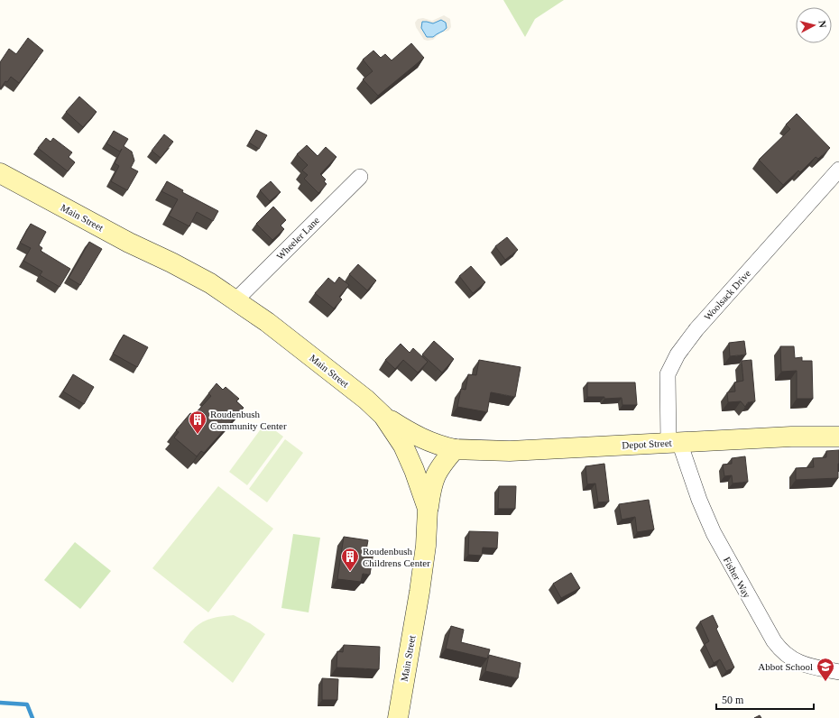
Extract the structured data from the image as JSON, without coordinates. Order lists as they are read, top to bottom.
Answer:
{
  "streets": {
    "main road": ["Main Street", "Depot Street"],
    "street": ["Wheeler Lane", "Woolsack Drive", "Fisher Way"]
  },
  "crossings": [
    ["Main Street", "Wheeler Lane"],
    ["Main Street", "Depot Street"],
    ["Woolsack Drive", "Depot Street"],
    ["Woolsack Drive", "Fisher Way"],
    ["Depot Street", "Fisher Way"]
  ],
  "places": {
    "building": ["Roudenbush Community Center", "Roudenbush Childrens Center"],
    "school or university": ["Abbot School"]
  },
  "scale_bar": "50 m",
  "north": "right"
}
